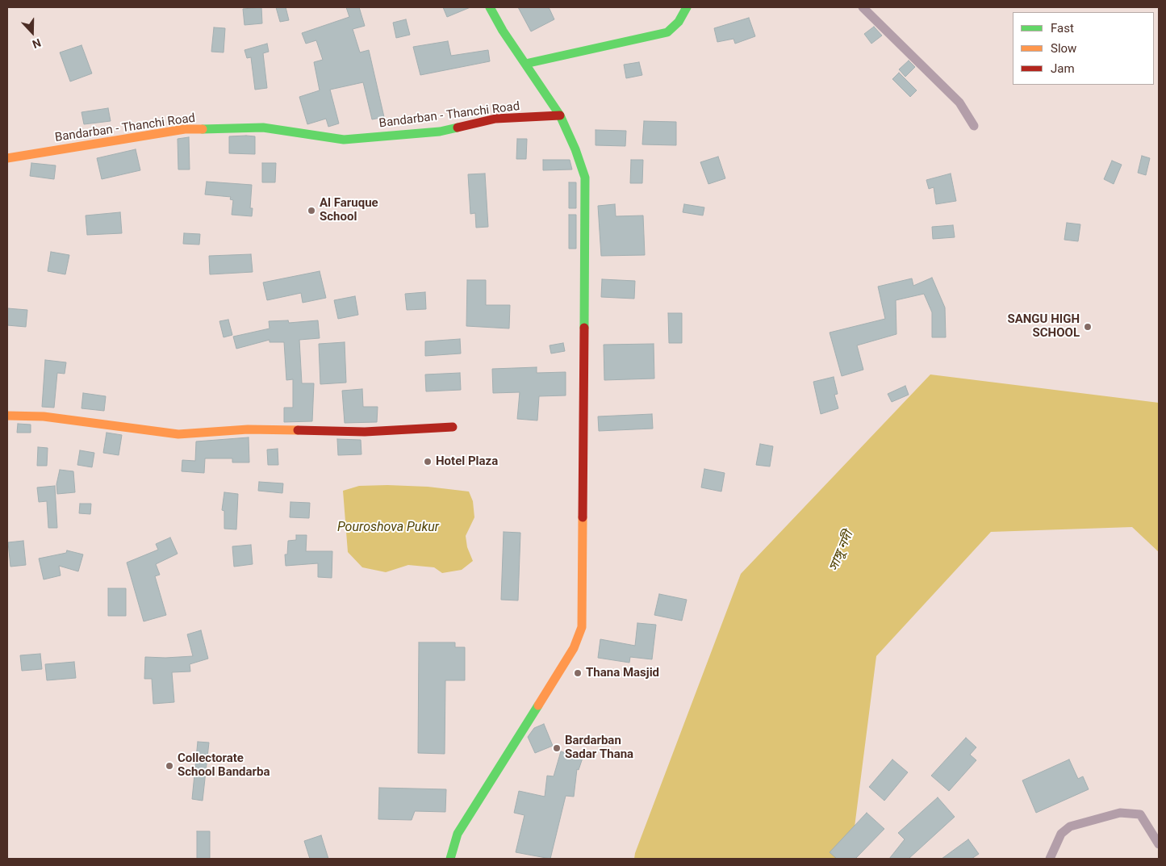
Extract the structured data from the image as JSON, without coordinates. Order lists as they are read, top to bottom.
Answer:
{
  "streets": {
    "main road": ["Bandarban - Thanchi Road"]
  },
  "water": ["Pouroshova Pukur", "সাঙ্গু নদী"],
  "places": [
    "Al Faruque School",
    "SANGU HIGH SCHOOL",
    "Hotel Plaza",
    "Thana Masjid",
    "Bardarban Sadar Thana",
    "Collectorate School Bandarba"
  ],
  "legend": ["Fast", "Slow", "Jam"],
  "north": "bottom"
}
